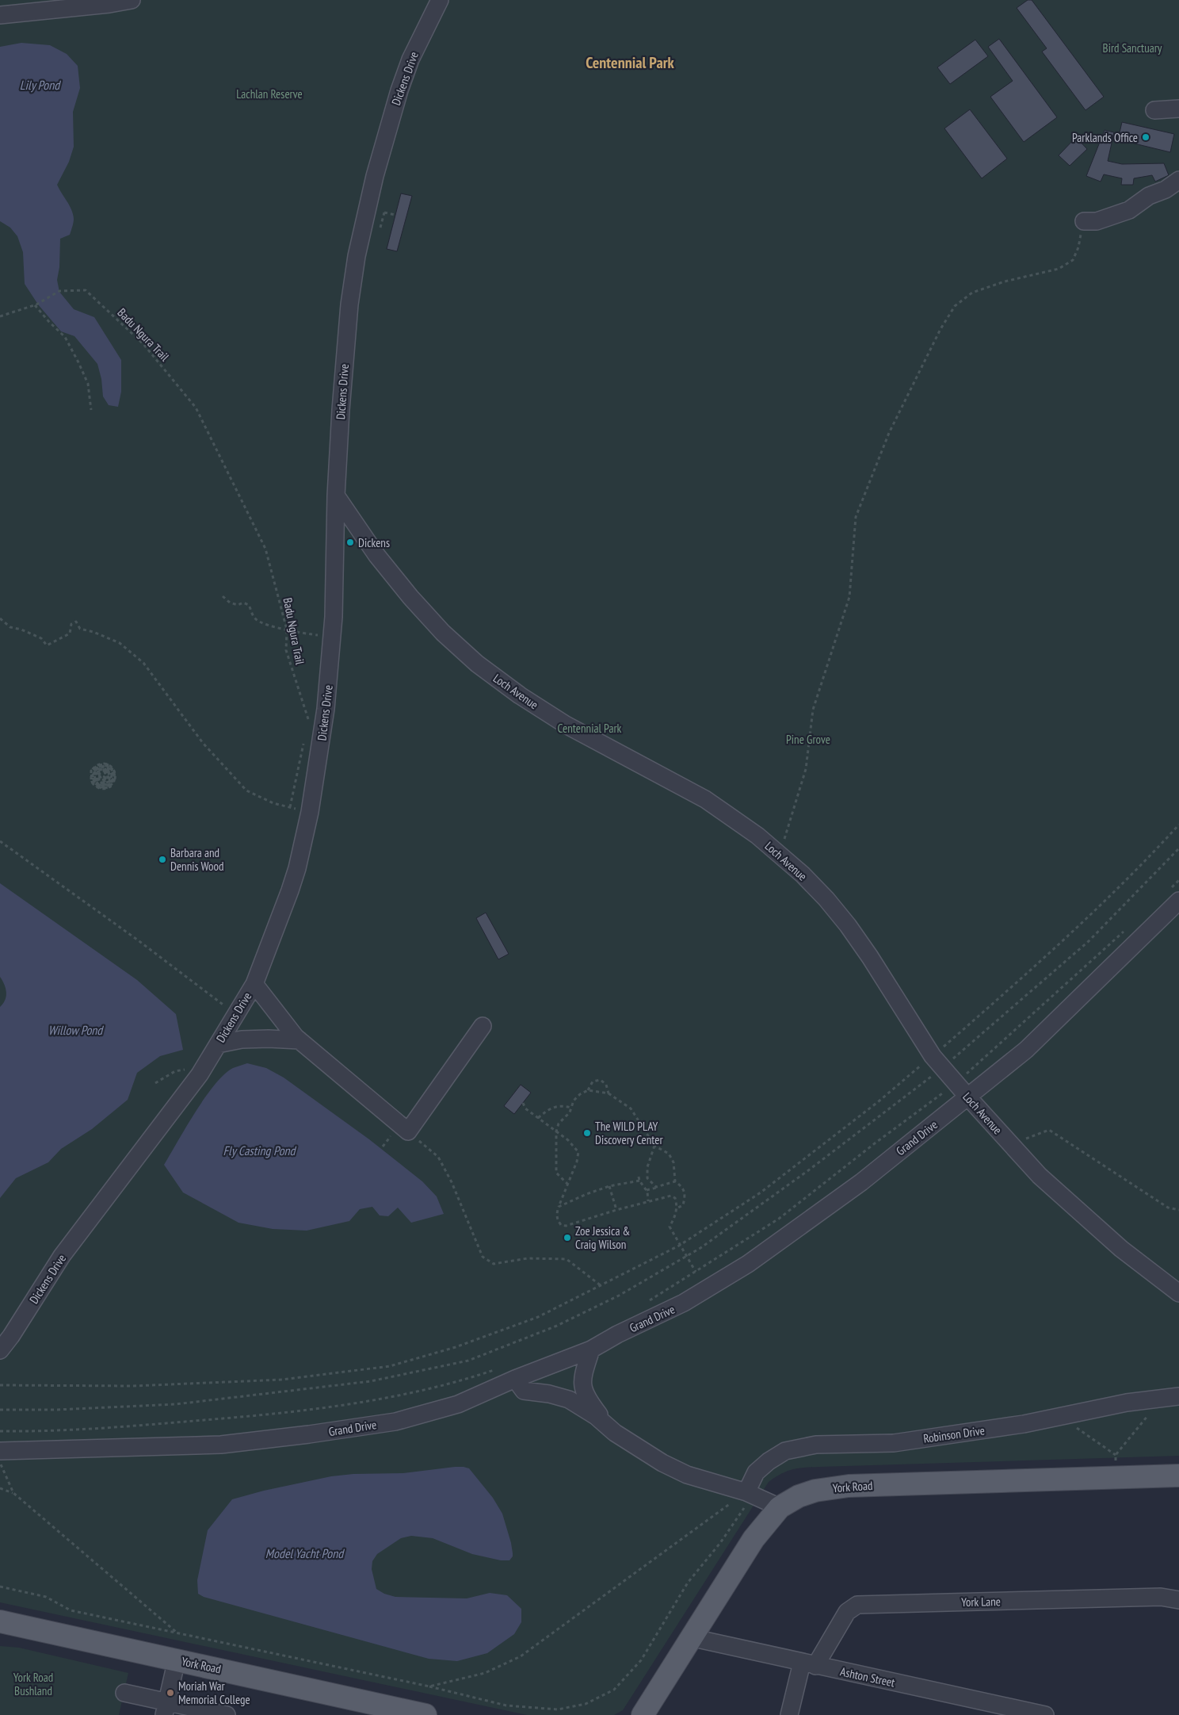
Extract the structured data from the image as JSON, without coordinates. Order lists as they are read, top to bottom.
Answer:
{
  "streets": {
    "main road": ["York Road"],
    "street": [
      "Dickens Drive",
      "Loch Avenue",
      "Grand Drive",
      "Robinson Drive",
      "York Lane",
      "Ashton Street"
    ],
    "path": ["Badu Ngura Trail"]
  },
  "crossings": [
    ["Dickens Drive", "Loch Avenue"],
    ["Loch Avenue", "Grand Drive"],
    ["York Road", "Ashton Street"],
    ["York Lane", "Ashton Street"]
  ],
  "districts": ["Centennial Park"],
  "water": [
    "Lily Pond",
    "Willow Pond",
    "Fly Casting Pond",
    "Model Yacht Pond"
  ],
  "parks": [
    "Bird Sanctuary",
    "Lachlan Reserve",
    "Centennial Park",
    "Pine Grove",
    "York Road Bushland"
  ],
  "places": [
    "Parklands Office",
    "Dickens",
    "Barbara and Dennis Wood",
    "The WILD PLAY Discovery Center",
    "Zoe Jessica & Craig Wilson",
    "Moriah War Memorial College"
  ]
}
